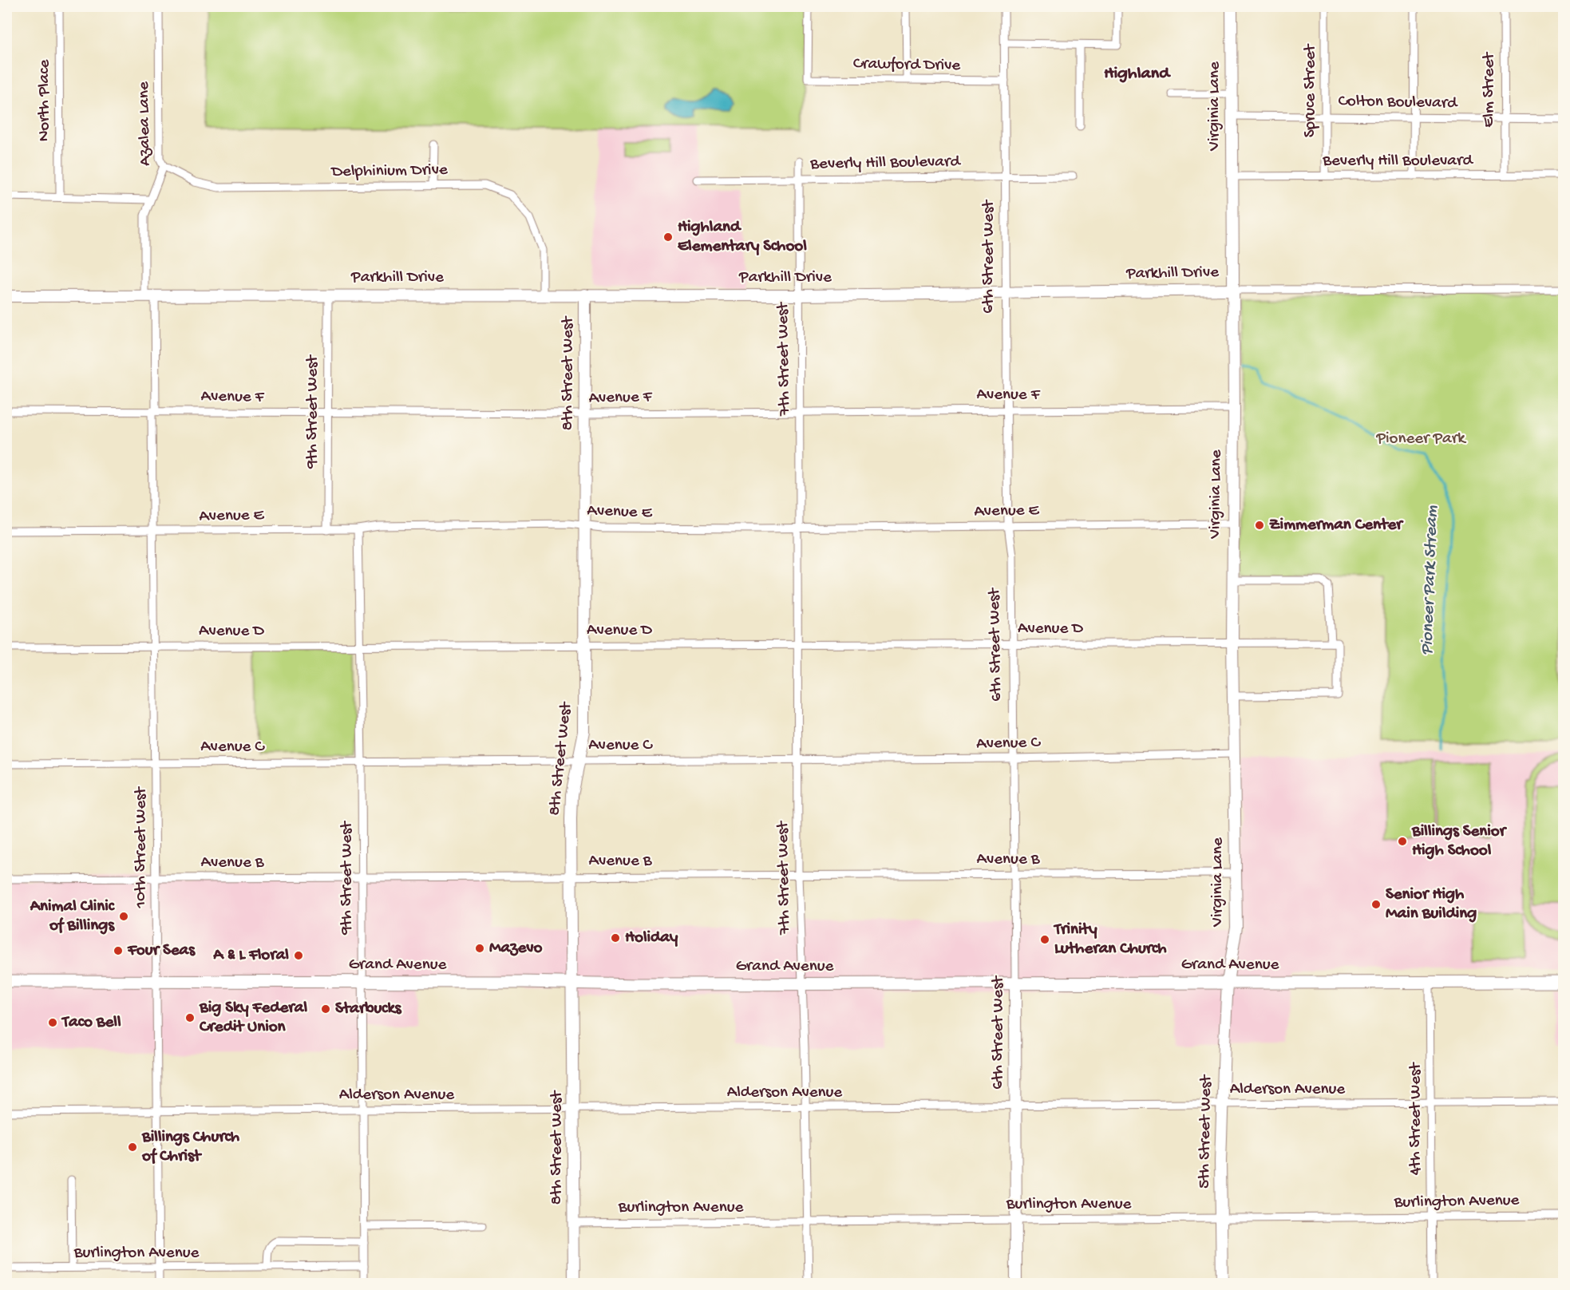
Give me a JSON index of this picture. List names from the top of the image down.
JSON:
{
  "streets": {
    "main road": ["Grand Avenue"],
    "street": [
      "Crawford Drive",
      "Elm Street",
      "Spruce Street",
      "North Place",
      "Colton Boulevard",
      "Virginia Lane",
      "Azalea Lane",
      "Beverly Hill Boulevard",
      "Delphinium Drive",
      "6th Street West",
      "Parkhill Drive",
      "7th Street West",
      "8th Street West",
      "Avenue F",
      "9th Street West",
      "Avenue E",
      "Avenue D",
      "Avenue C",
      "10th Street West",
      "Avenue B",
      "Alderson Avenue",
      "4th Street West",
      "5th Street West",
      "Burlington Avenue"
    ]
  },
  "crossings": [
    ["Crawford Drive", "6th Street West"],
    ["Elm Street", "Colton Boulevard"],
    ["Elm Street", "Beverly Hill Boulevard"],
    ["Spruce Street", "Colton Boulevard"],
    ["Spruce Street", "Beverly Hill Boulevard"],
    ["Colton Boulevard", "Virginia Lane"],
    ["Virginia Lane", "Beverly Hill Boulevard"],
    ["Virginia Lane", "Parkhill Drive"],
    ["Virginia Lane", "Avenue F"],
    ["Virginia Lane", "Avenue E"],
    ["Virginia Lane", "Avenue D"],
    ["Virginia Lane", "Avenue C"],
    ["Virginia Lane", "Avenue B"],
    ["Virginia Lane", "Grand Avenue"],
    ["Virginia Lane", "5th Street West"],
    ["Azalea Lane", "Delphinium Drive"],
    ["Azalea Lane", "Parkhill Drive"],
    ["Azalea Lane", "10th Street West"],
    ["Beverly Hill Boulevard", "6th Street West"],
    ["Beverly Hill Boulevard", "7th Street West"],
    ["Delphinium Drive", "Parkhill Drive"],
    ["6th Street West", "Parkhill Drive"],
    ["6th Street West", "Avenue F"],
    ["6th Street West", "Avenue E"],
    ["6th Street West", "Avenue D"],
    ["6th Street West", "Avenue C"],
    ["6th Street West", "Avenue B"],
    ["6th Street West", "Grand Avenue"],
    ["6th Street West", "Alderson Avenue"],
    ["6th Street West", "Burlington Avenue"],
    ["Parkhill Drive", "7th Street West"],
    ["Parkhill Drive", "8th Street West"],
    ["Parkhill Drive", "9th Street West"],
    ["Parkhill Drive", "10th Street West"],
    ["7th Street West", "Avenue F"],
    ["7th Street West", "Avenue E"],
    ["7th Street West", "Avenue D"],
    ["7th Street West", "Avenue C"],
    ["7th Street West", "Avenue B"],
    ["7th Street West", "Grand Avenue"],
    ["7th Street West", "Alderson Avenue"],
    ["7th Street West", "Burlington Avenue"],
    ["8th Street West", "Avenue F"],
    ["8th Street West", "Avenue E"],
    ["8th Street West", "Avenue D"],
    ["8th Street West", "Avenue C"],
    ["8th Street West", "Avenue B"],
    ["8th Street West", "Grand Avenue"],
    ["8th Street West", "Alderson Avenue"],
    ["8th Street West", "Burlington Avenue"],
    ["Avenue F", "9th Street West"],
    ["Avenue F", "10th Street West"],
    ["9th Street West", "Avenue E"],
    ["9th Street West", "Avenue D"],
    ["9th Street West", "Avenue C"],
    ["9th Street West", "Avenue B"],
    ["9th Street West", "Grand Avenue"],
    ["9th Street West", "Alderson Avenue"],
    ["9th Street West", "Burlington Avenue"],
    ["Avenue E", "10th Street West"],
    ["Avenue D", "10th Street West"],
    ["Avenue C", "10th Street West"],
    ["10th Street West", "Avenue B"],
    ["10th Street West", "Grand Avenue"],
    ["10th Street West", "Alderson Avenue"],
    ["10th Street West", "Burlington Avenue"],
    ["Grand Avenue", "4th Street West"],
    ["Grand Avenue", "5th Street West"],
    ["Alderson Avenue", "4th Street West"],
    ["Alderson Avenue", "5th Street West"],
    ["4th Street West", "Burlington Avenue"],
    ["5th Street West", "Burlington Avenue"]
  ],
  "districts": ["Highland"],
  "water": ["Pioneer Park Stream"],
  "parks": ["Pioneer Park"],
  "places": [
    "Highland Elementary School",
    "Zimmerman Center",
    "Billings Senior High School",
    "Senior High Main Building",
    "Animal Clinic of Billings",
    "Holiday",
    "Trinity Lutheran Church",
    "Mazevo",
    "Four Seas",
    "A & L Floral",
    "Starbucks",
    "Big Sky Federal Credit Union",
    "Taco Bell",
    "Billings Church of Christ"
  ]
}
